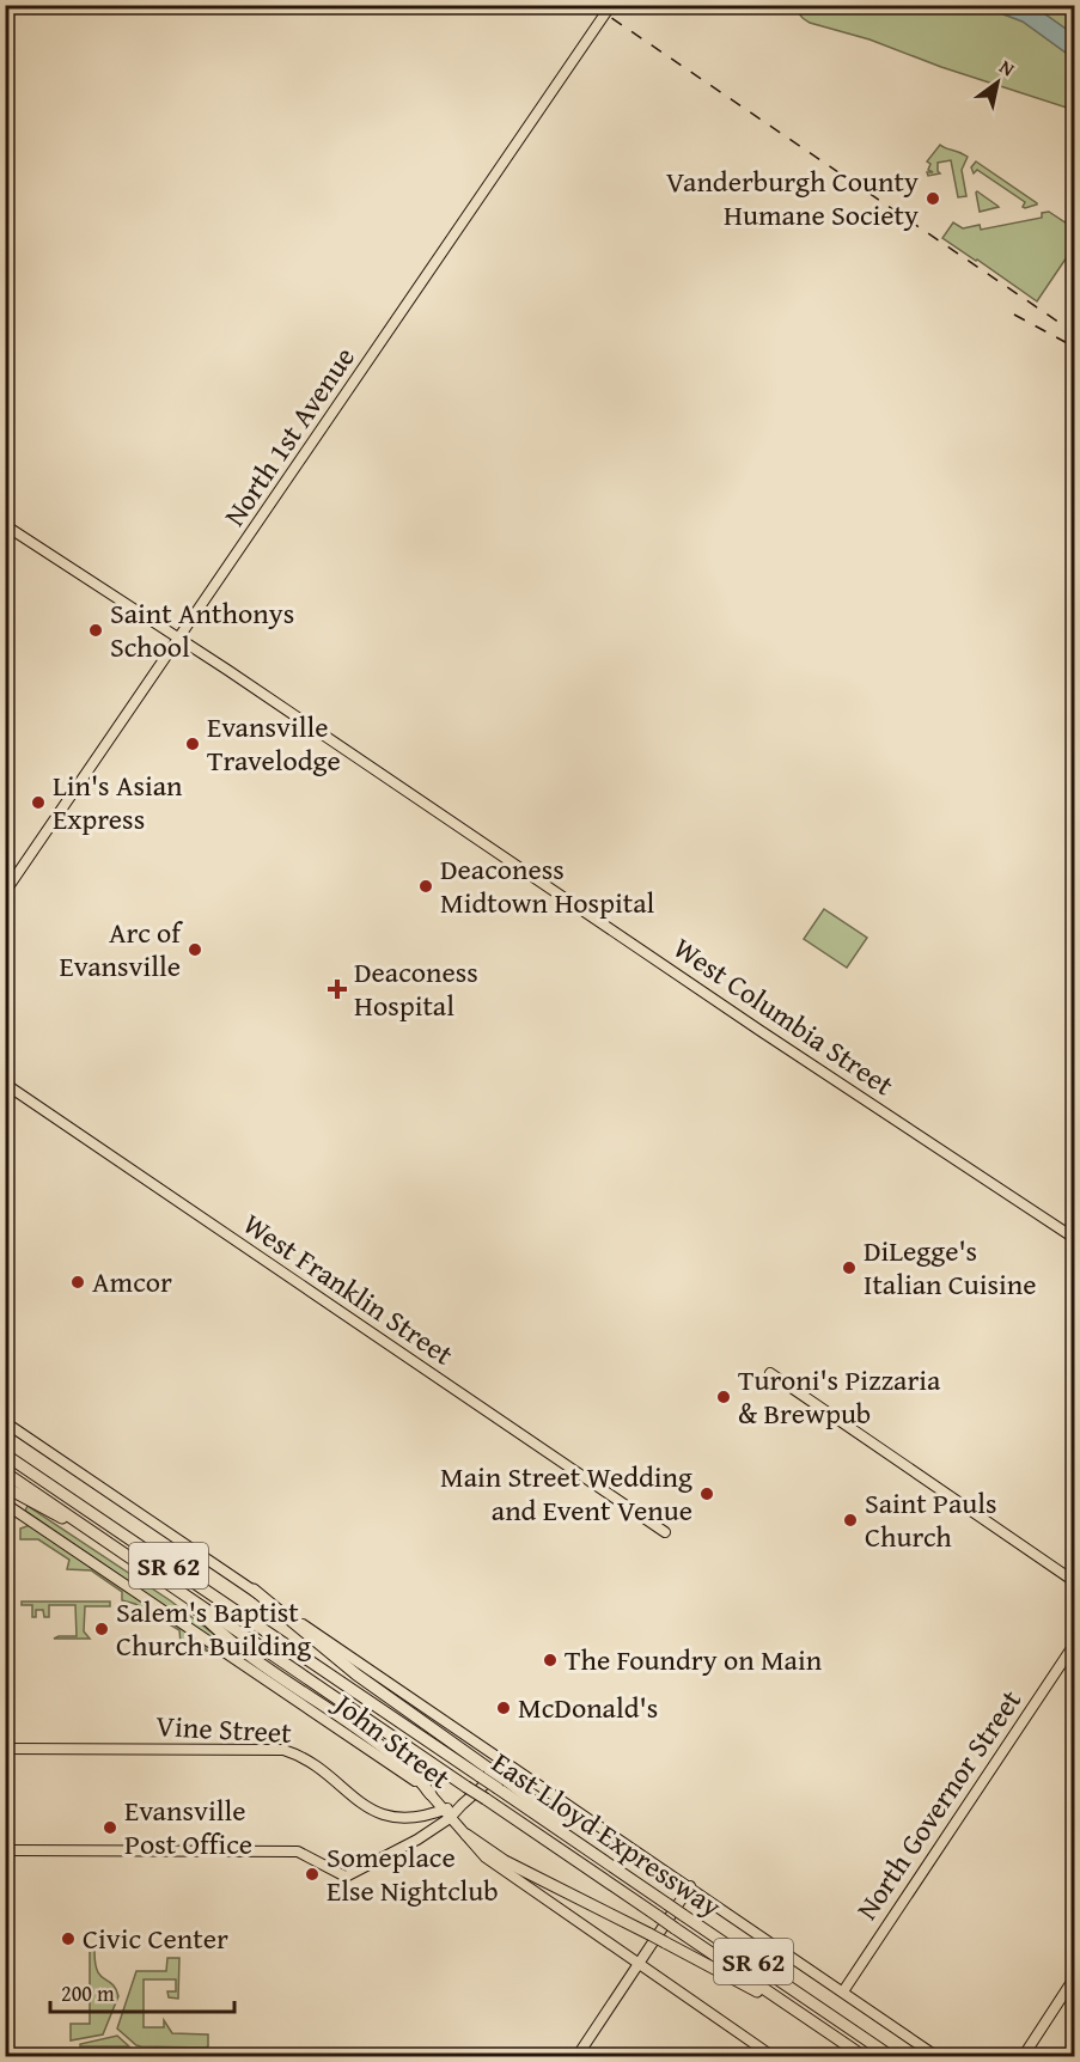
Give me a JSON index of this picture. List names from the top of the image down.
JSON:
{
  "streets": {
    "highway": ["SR 62", "East Lloyd Expressway"],
    "main road": [
      "North 1st Avenue",
      "West Columbia Street",
      "West Franklin Street",
      "Vine Street",
      "John Street",
      "North Governor Street"
    ]
  },
  "crossings": [
    ["North 1st Avenue", "West Columbia Street"],
    ["SR 62", "East Lloyd Expressway"],
    ["Vine Street", "John Street"]
  ],
  "places": {
    "other": [
      "Vanderburgh County Humane Society",
      "Saint Anthonys School",
      "Evansville Travelodge",
      "Lin's Asian Express",
      "Deaconess Midtown Hospital",
      "Arc of Evansville",
      "DiLegge's Italian Cuisine",
      "Amcor",
      "Turoni's Pizzaria & Brewpub",
      "Main Street Wedding and Event Venue",
      "Saint Pauls Church",
      "Salem's Baptist Church Building",
      "The Foundry on Main",
      "McDonald's",
      "Evansville Post Office",
      "Someplace Else Nightclub",
      "Civic Center"
    ],
    "health": ["Deaconess Hospital"]
  },
  "scale_bar": "200 m",
  "north": "top right"
}
